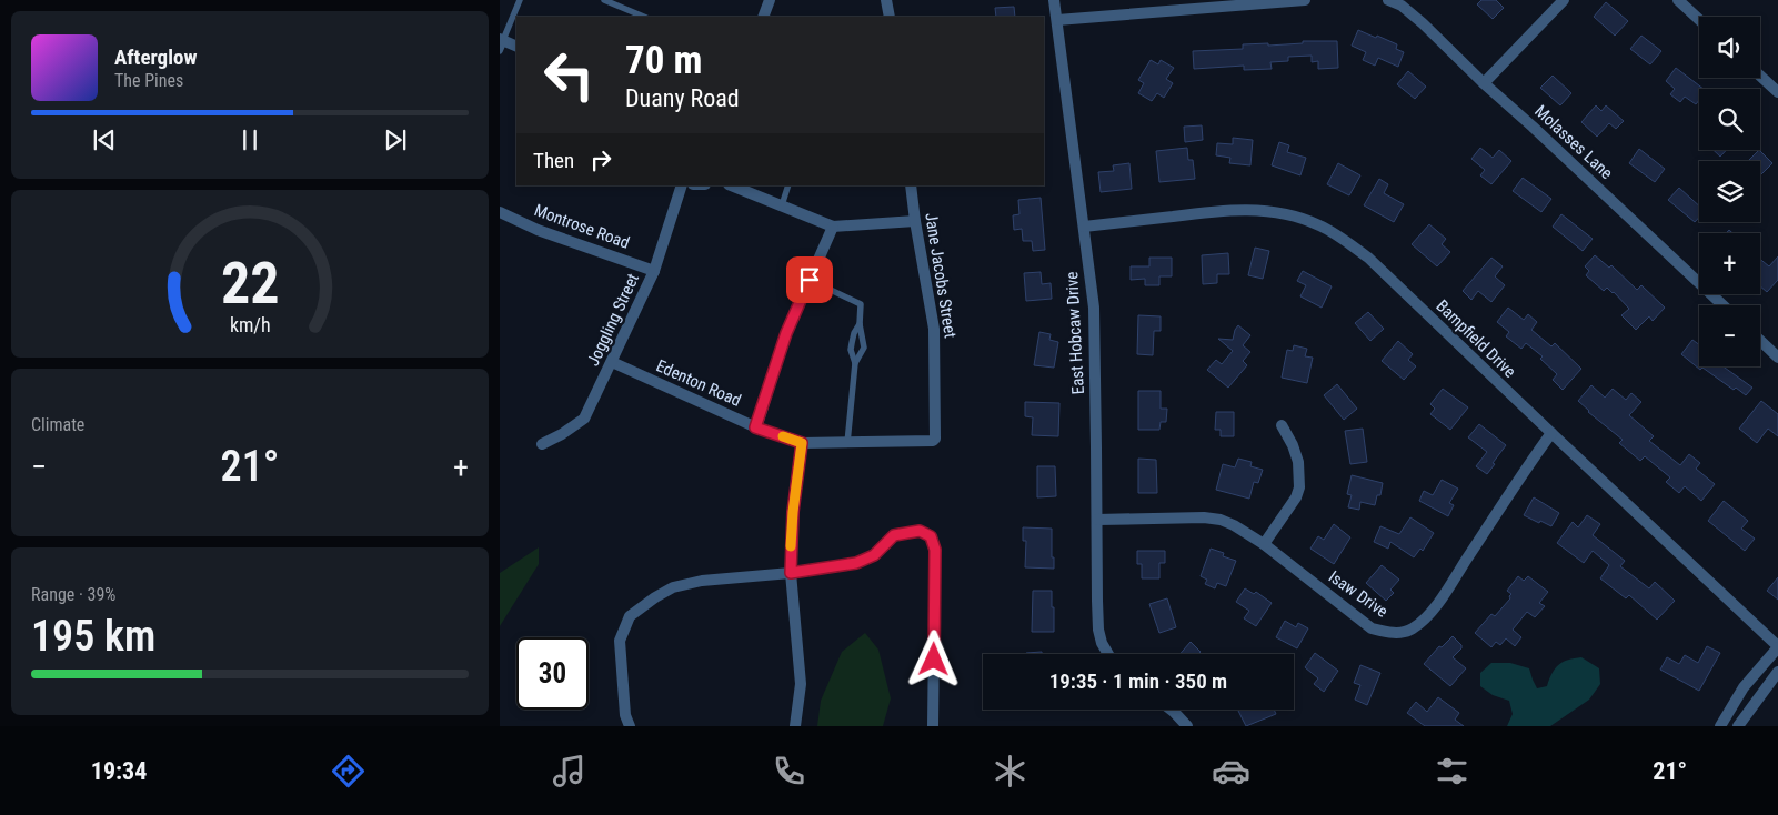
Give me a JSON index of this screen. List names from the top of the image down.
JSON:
{
  "streets": {
    "street": [
      "Molasses Lane",
      "Montrose Road",
      "Jane Jacobs Street",
      "Joggling Street",
      "East Hobcaw Drive",
      "Bampfield Drive",
      "Edenton Road",
      "Isaw Drive"
    ]
  },
  "crossings": [
    ["Montrose Road", "Joggling Street"],
    ["Jane Jacobs Street", "Edenton Road"],
    ["Joggling Street", "Edenton Road"],
    ["East Hobcaw Drive", "Bampfield Drive"],
    ["East Hobcaw Drive", "Isaw Drive"],
    ["Bampfield Drive", "Isaw Drive"]
  ],
  "page": {
    "map_buttons": ["+", "−"],
    "turn": ["70 m", "Duany Road"],
    "song": ["Afterglow", "The Pines"],
    "then": "Then",
    "tile": [
      "Climate",
      ["Range · 39%", "195 km"]
    ],
    "heat": ["−", "21°", "+"],
    "limit": "30",
    "trip": "19:35 · 1 min · 350 m",
    "tabs": ["19:34", "21°"],
    "gauge": ["22", "km/h"]
  }
}
